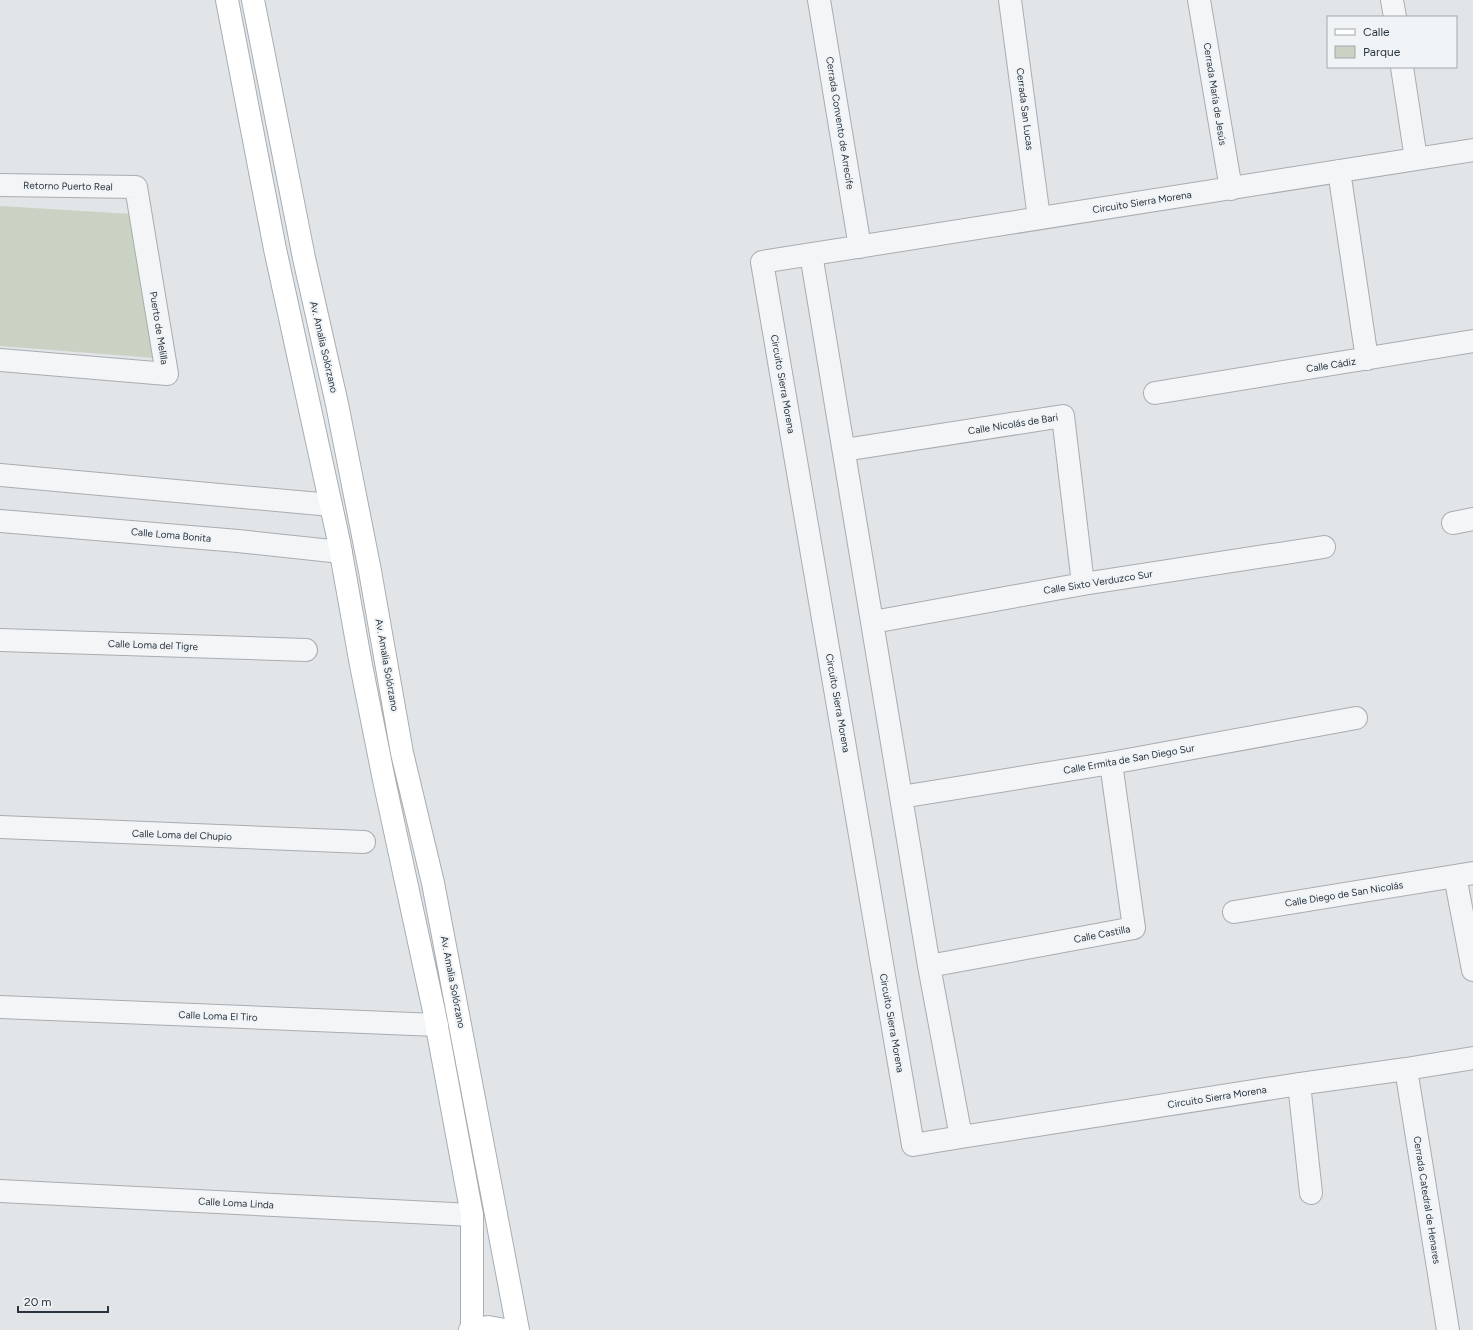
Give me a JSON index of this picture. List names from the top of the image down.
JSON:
{
  "streets": {
    "main road": ["Av. Amalia Solórzano"],
    "street": [
      "Cerrada María de Jesús",
      "Cerrada San Lucas",
      "Cerrada Convento de Arrecife",
      "Retorno Puerto Real",
      "Circuito Sierra Morena",
      "Puerto de Melilla",
      "Calle Cádiz",
      "Calle Nicolás de Bari",
      "Calle Loma Bonita",
      "Calle Sixto Verduzco Sur",
      "Calle Loma del Tigre",
      "Calle Ermita de San Diego Sur",
      "Calle Loma del Chupio",
      "Calle Diego de San Nicolás",
      "Calle Castilla",
      "Calle Loma El Tiro",
      "Cerrada Catedral de Henares",
      "Calle Loma Linda"
    ]
  },
  "crossings": [
    ["Cerrada María de Jesús", "Circuito Sierra Morena"],
    ["Cerrada San Lucas", "Circuito Sierra Morena"],
    ["Cerrada Convento de Arrecife", "Circuito Sierra Morena"],
    ["Retorno Puerto Real", "Puerto de Melilla"],
    ["Circuito Sierra Morena", "Calle Cádiz"],
    ["Circuito Sierra Morena", "Cerrada Catedral de Henares"],
    ["Calle Nicolás de Bari", "Calle Sixto Verduzco Sur"],
    ["Calle Ermita de San Diego Sur", "Calle Castilla"]
  ],
  "legend": ["Calle", "Parque"],
  "scale_bar": "20 m"
}
